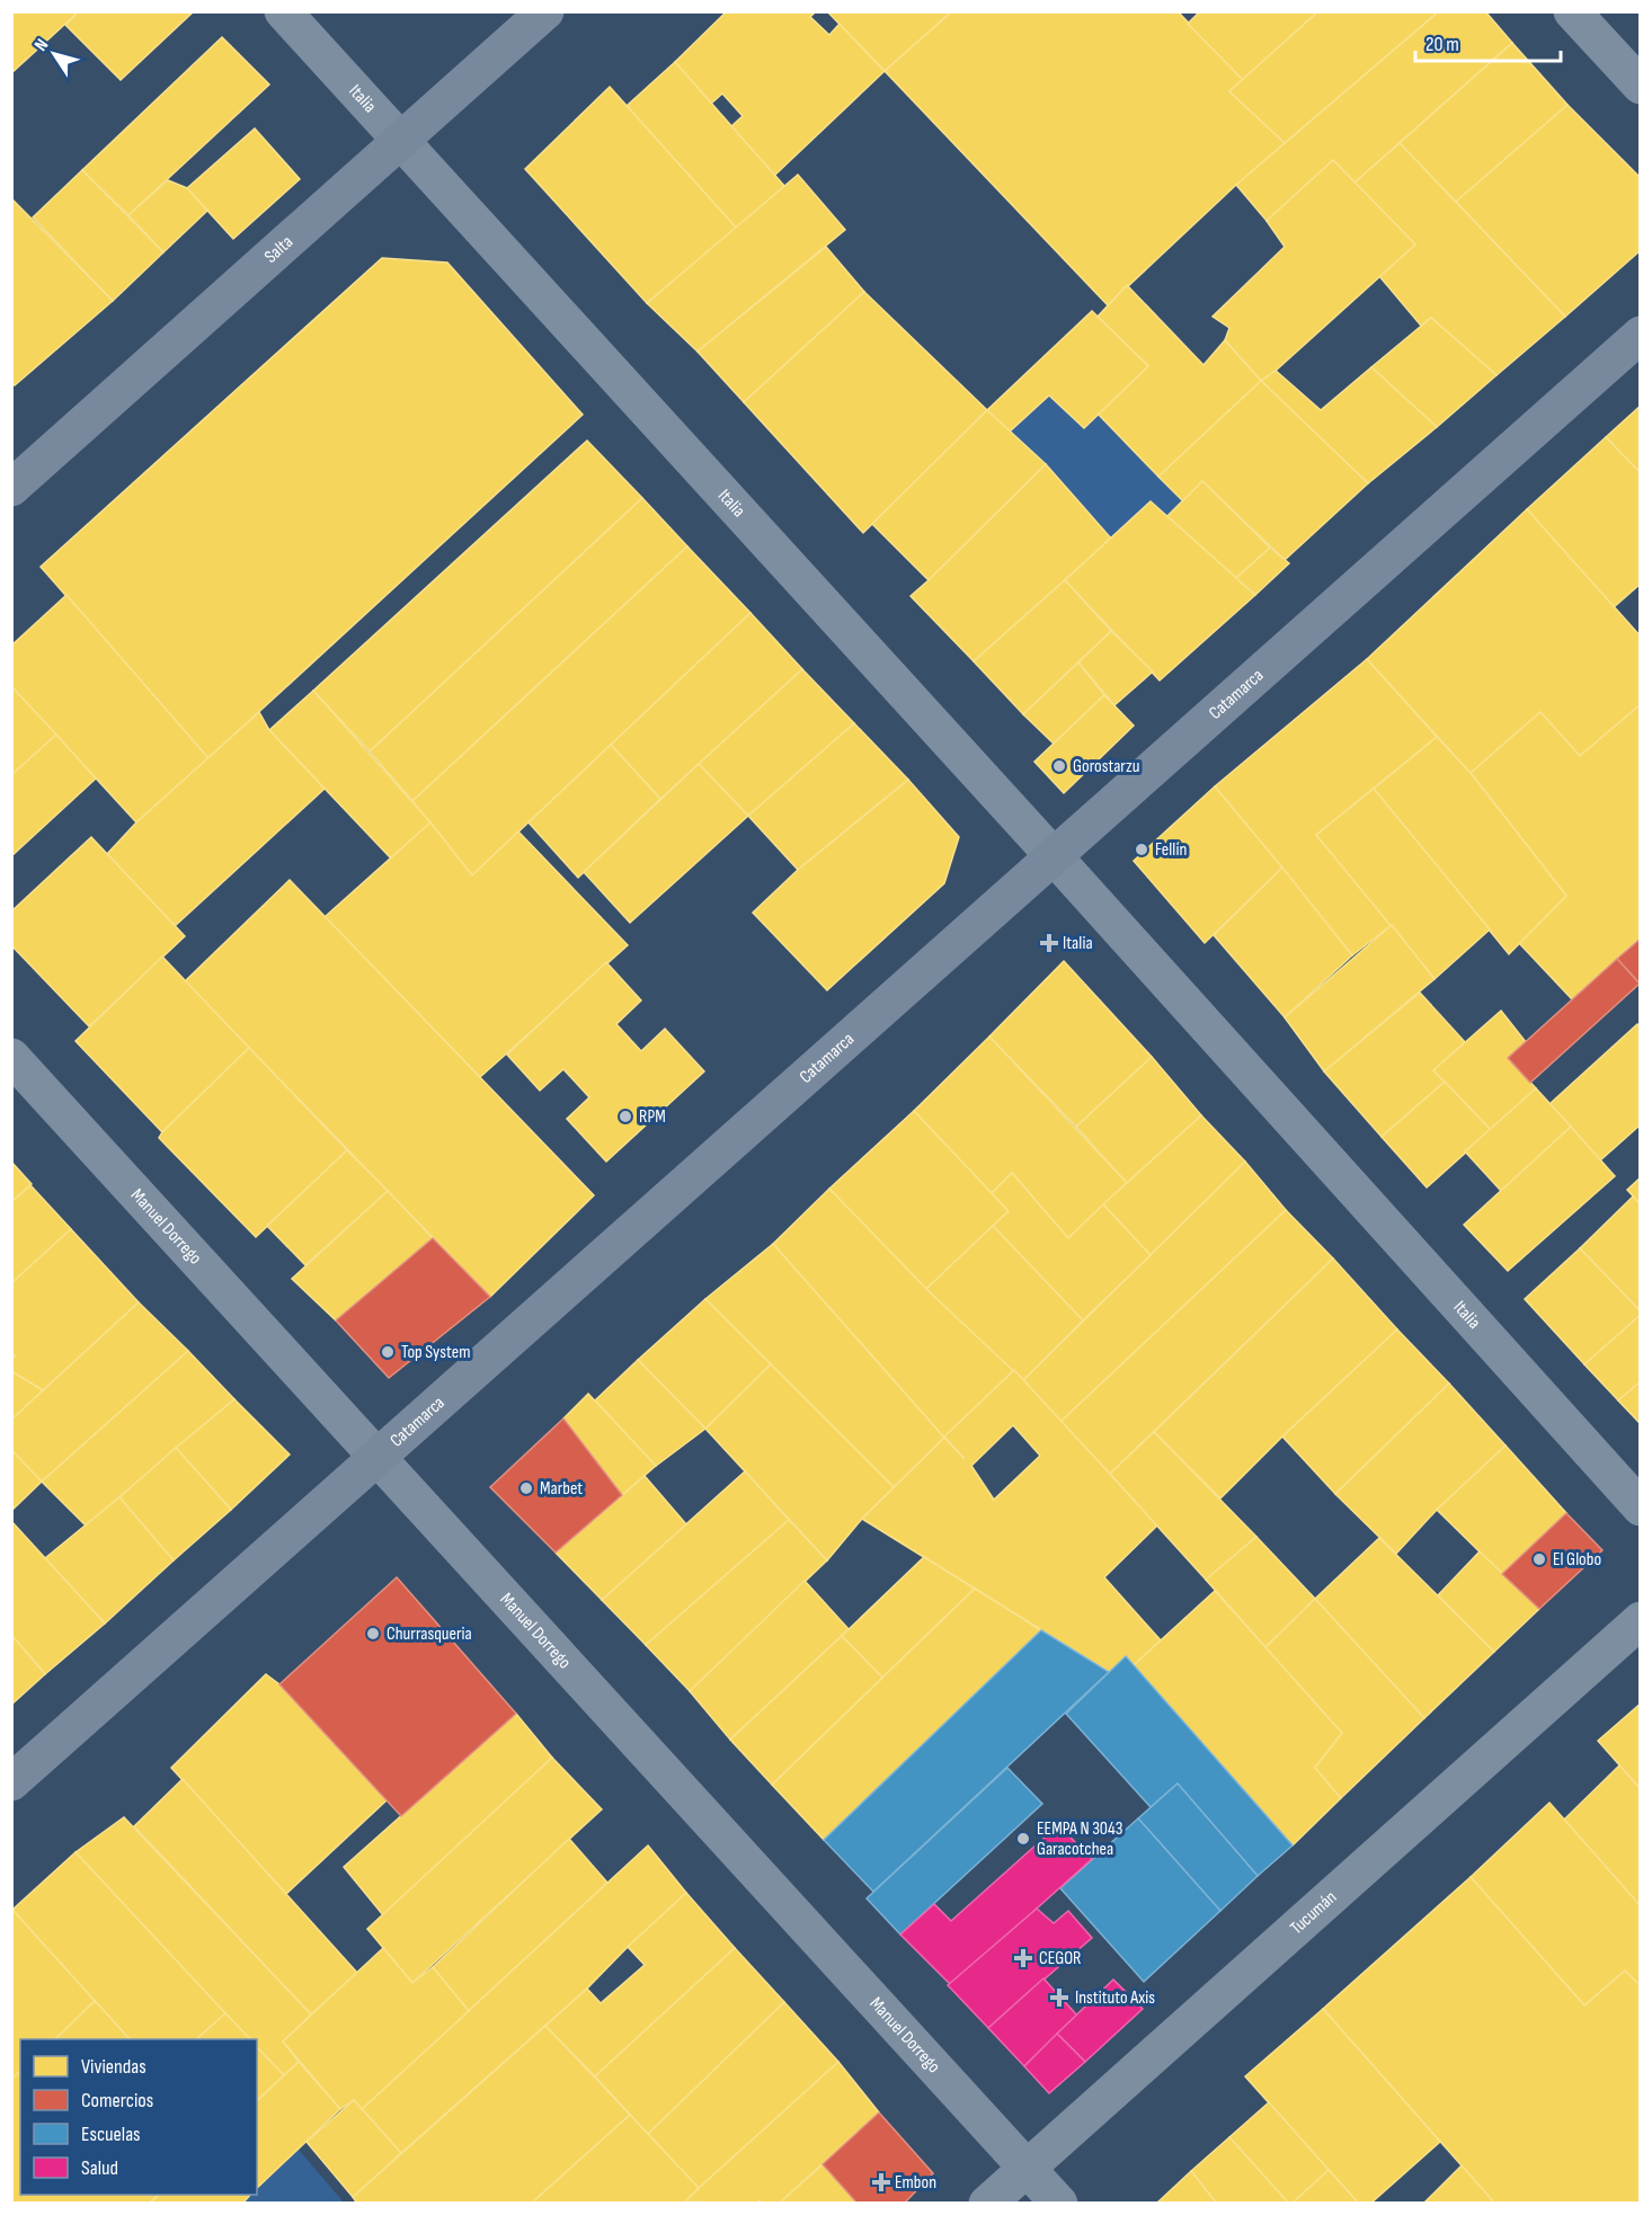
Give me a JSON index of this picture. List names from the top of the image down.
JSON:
{
  "streets": {
    "main road": ["Salta", "Catamarca"],
    "street": ["Italia", "Manuel Dorrego", "Tucumán"]
  },
  "crossings": [
    ["Italia", "Salta"],
    ["Italia", "Catamarca"],
    ["Catamarca", "Manuel Dorrego"],
    ["Manuel Dorrego", "Tucumán"]
  ],
  "places": {
    "other": [
      "Gorostarzu",
      "Fellin",
      "RPM",
      "Top System",
      "Marbet",
      "El Globo",
      "Churrasqueria",
      "EEMPA N 3043 Garacotchea"
    ],
    "health": [
      "Italia",
      "CEGOR",
      "Instituto Axis",
      "Embon"
    ]
  },
  "legend": [
    "Viviendas",
    "Comercios",
    "Escuelas",
    "Salud"
  ],
  "scale_bar": "20 m",
  "north": "top left"
}
